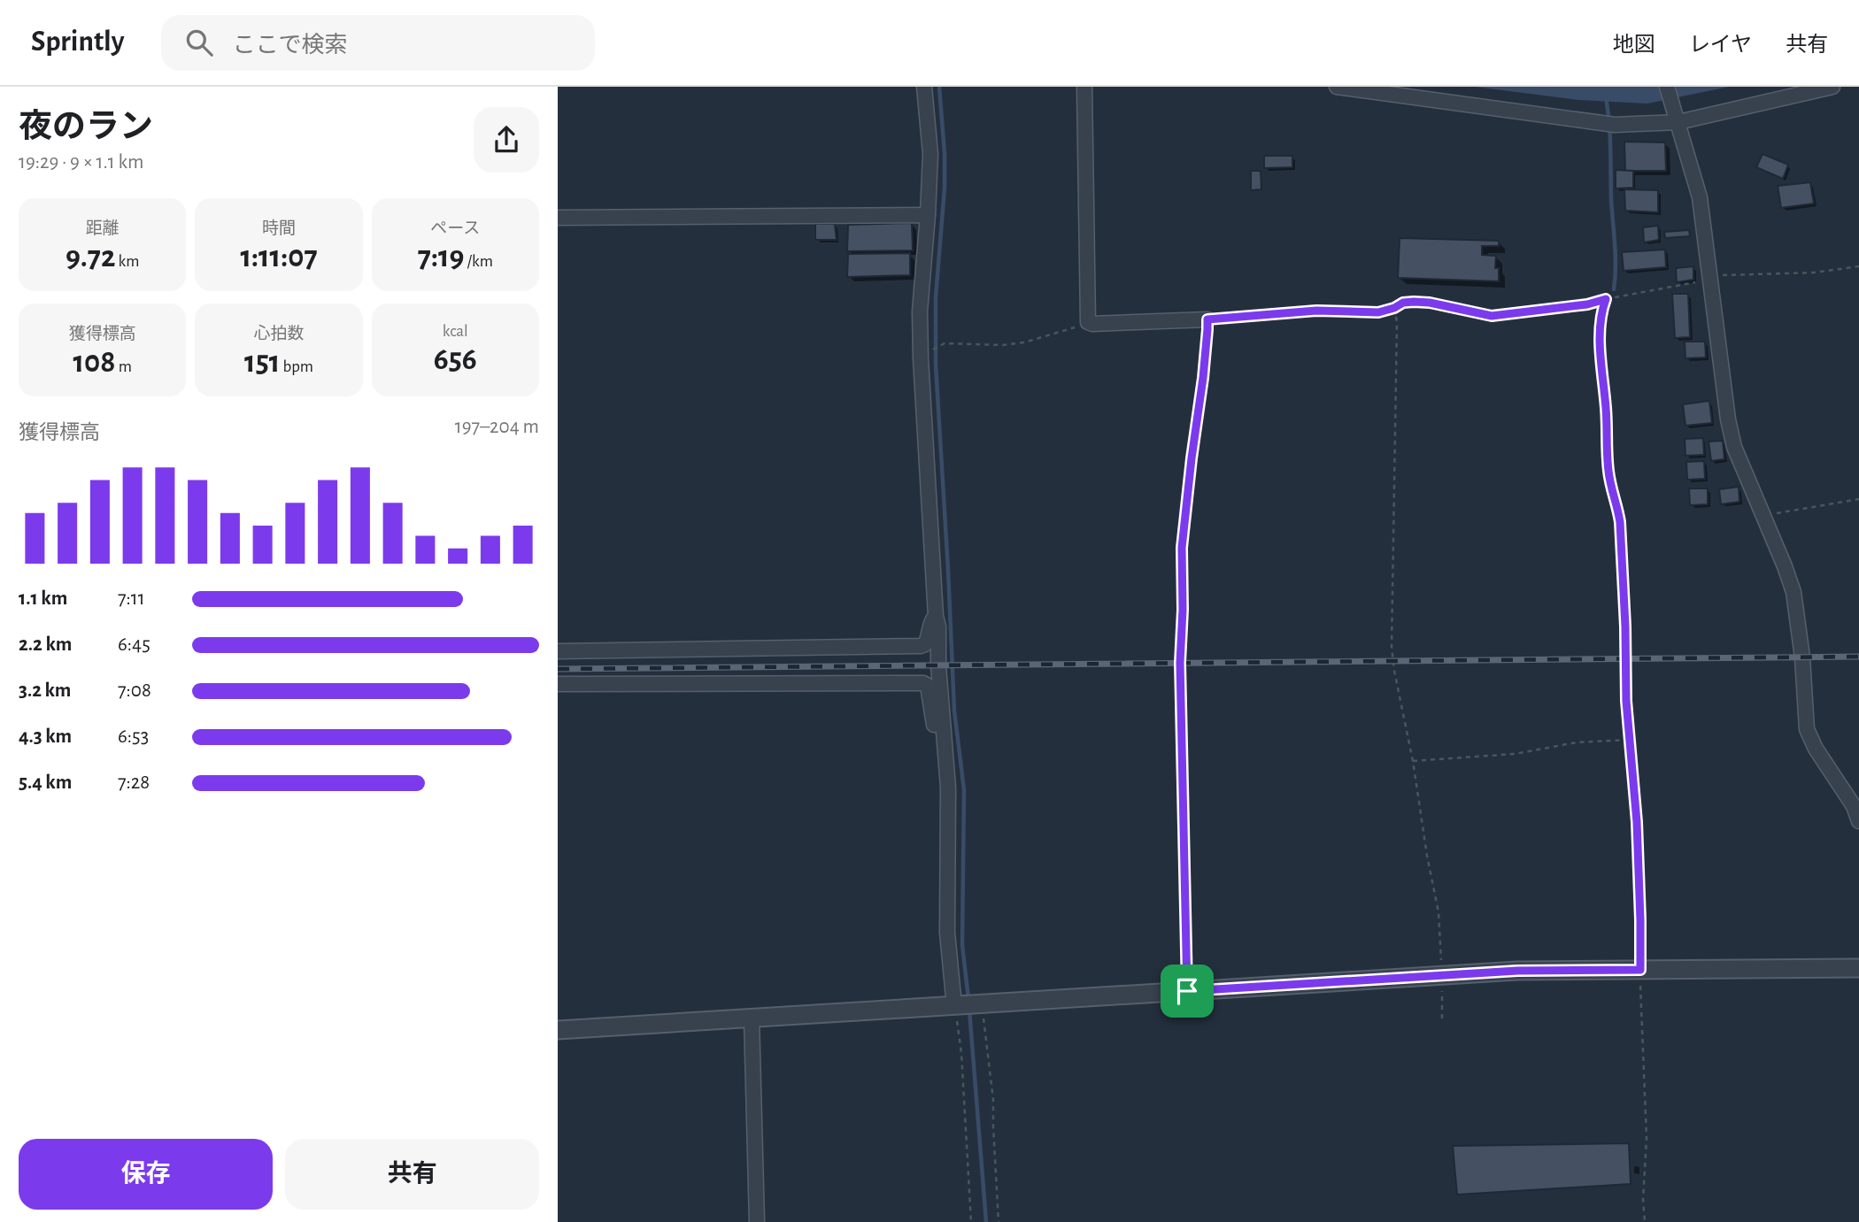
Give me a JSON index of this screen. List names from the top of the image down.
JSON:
{
  "page": {
    "header": "Sprintly",
    "search": "ここで検索",
    "nav": ["地図", "レイヤ", "共有"],
    "heading": ["夜のラン", "19:29 · 9 × 1.1 km"],
    "stats": [
      ["距離", "9.72 km"],
      ["時間", "1:11:07"],
      ["ペース", "7:19 /km"],
      ["獲得標高", "108 m"],
      ["心拍数", "151 bpm"],
      ["kcal", "656"]
    ],
    "chart": ["獲得標高", "197–204 m"],
    "list": [
      {
        "name": "1.1 km",
        "note": "7:11"
      },
      {
        "name": "2.2 km",
        "note": "6:45"
      },
      {
        "name": "3.2 km",
        "note": "7:08"
      },
      {
        "name": "4.3 km",
        "note": "6:53"
      },
      {
        "name": "5.4 km",
        "note": "7:28"
      }
    ],
    "buttons": ["保存", "共有"]
  }
}
